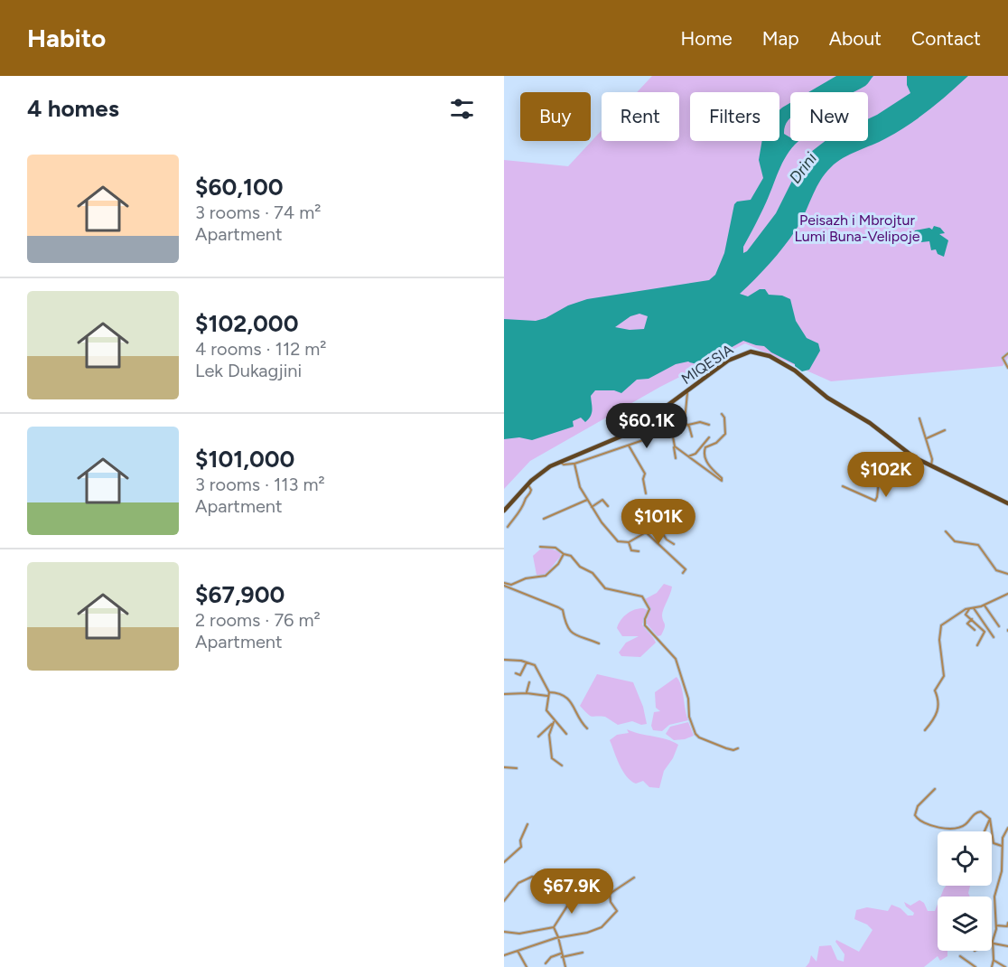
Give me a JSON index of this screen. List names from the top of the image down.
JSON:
{
  "streets": {
    "main road": ["MIQESIA"]
  },
  "water": ["Drini"],
  "parks": ["Peisazh i Mbrojtur Lumi Buna-Velipoje"],
  "page": {
    "header": "Habito",
    "nav": [
      "Home",
      "Map",
      "About",
      "Contact"
    ],
    "heading": "4 homes",
    "chip": [
      "Buy",
      "Rent",
      "Filters",
      "New"
    ],
    "list": [
      {
        "name": "$60,100",
        "note": "3 rooms · 74 m² · Apartment"
      },
      {
        "name": "$102,000",
        "note": "4 rooms · 112 m² · Lek Dukagjini"
      },
      {
        "name": "$101,000",
        "note": "3 rooms · 113 m² · Apartment"
      },
      {
        "name": "$67,900",
        "note": "2 rooms · 76 m² · Apartment"
      }
    ],
    "price": [
      "$60.1K",
      "$102K",
      "$101K",
      "$67.9K"
    ]
  }
}
